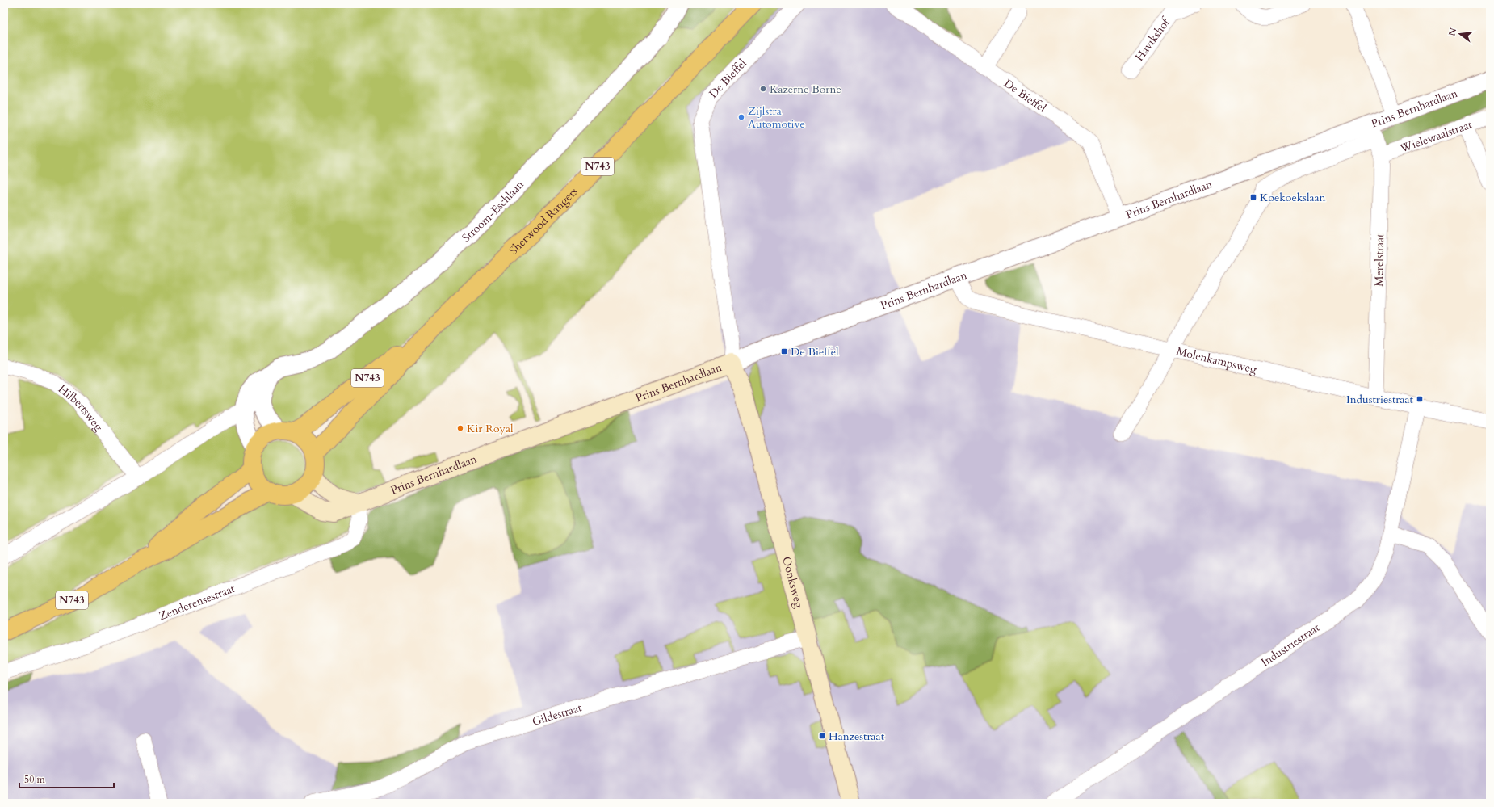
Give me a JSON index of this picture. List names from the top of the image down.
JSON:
{
  "streets": {
    "main road": [
      "Prins Bernhardlaan",
      "N743",
      "Sherwood Rangers",
      "Oonksweg"
    ],
    "street": [
      "Havikshof",
      "De Bieffel",
      "Wielewaalstraat",
      "Stroom-Eschlaan",
      "Merelstraat",
      "Molenkampsweg",
      "Hilbertsweg",
      "Zenderensestraat",
      "Industriestraat",
      "Gildestraat"
    ]
  },
  "crossings": [
    ["De Bieffel", "Prins Bernhardlaan"],
    ["De Bieffel", "Oonksweg"],
    ["Prins Bernhardlaan", "N743"],
    ["Prins Bernhardlaan", "Stroom-Eschlaan"],
    ["Prins Bernhardlaan", "Sherwood Rangers"],
    ["Prins Bernhardlaan", "Merelstraat"],
    ["Prins Bernhardlaan", "Molenkampsweg"],
    ["Prins Bernhardlaan", "Oonksweg"],
    ["Prins Bernhardlaan", "Zenderensestraat"],
    ["Wielewaalstraat", "Merelstraat"],
    ["N743", "Stroom-Eschlaan"],
    ["N743", "Sherwood Rangers"],
    ["Stroom-Eschlaan", "Sherwood Rangers"],
    ["Merelstraat", "Molenkampsweg"],
    ["Molenkampsweg", "Industriestraat"],
    ["Oonksweg", "Gildestraat"]
  ],
  "places": {
    "other": ["Kazerne Borne", "Zijlstra Automotive", "Kir Royal"],
    "transit": [
      "Koekoekslaan",
      "De Bieffel",
      "Industriestraat",
      "Hanzestraat"
    ]
  },
  "scale_bar": "50 m",
  "north": "left"
}
